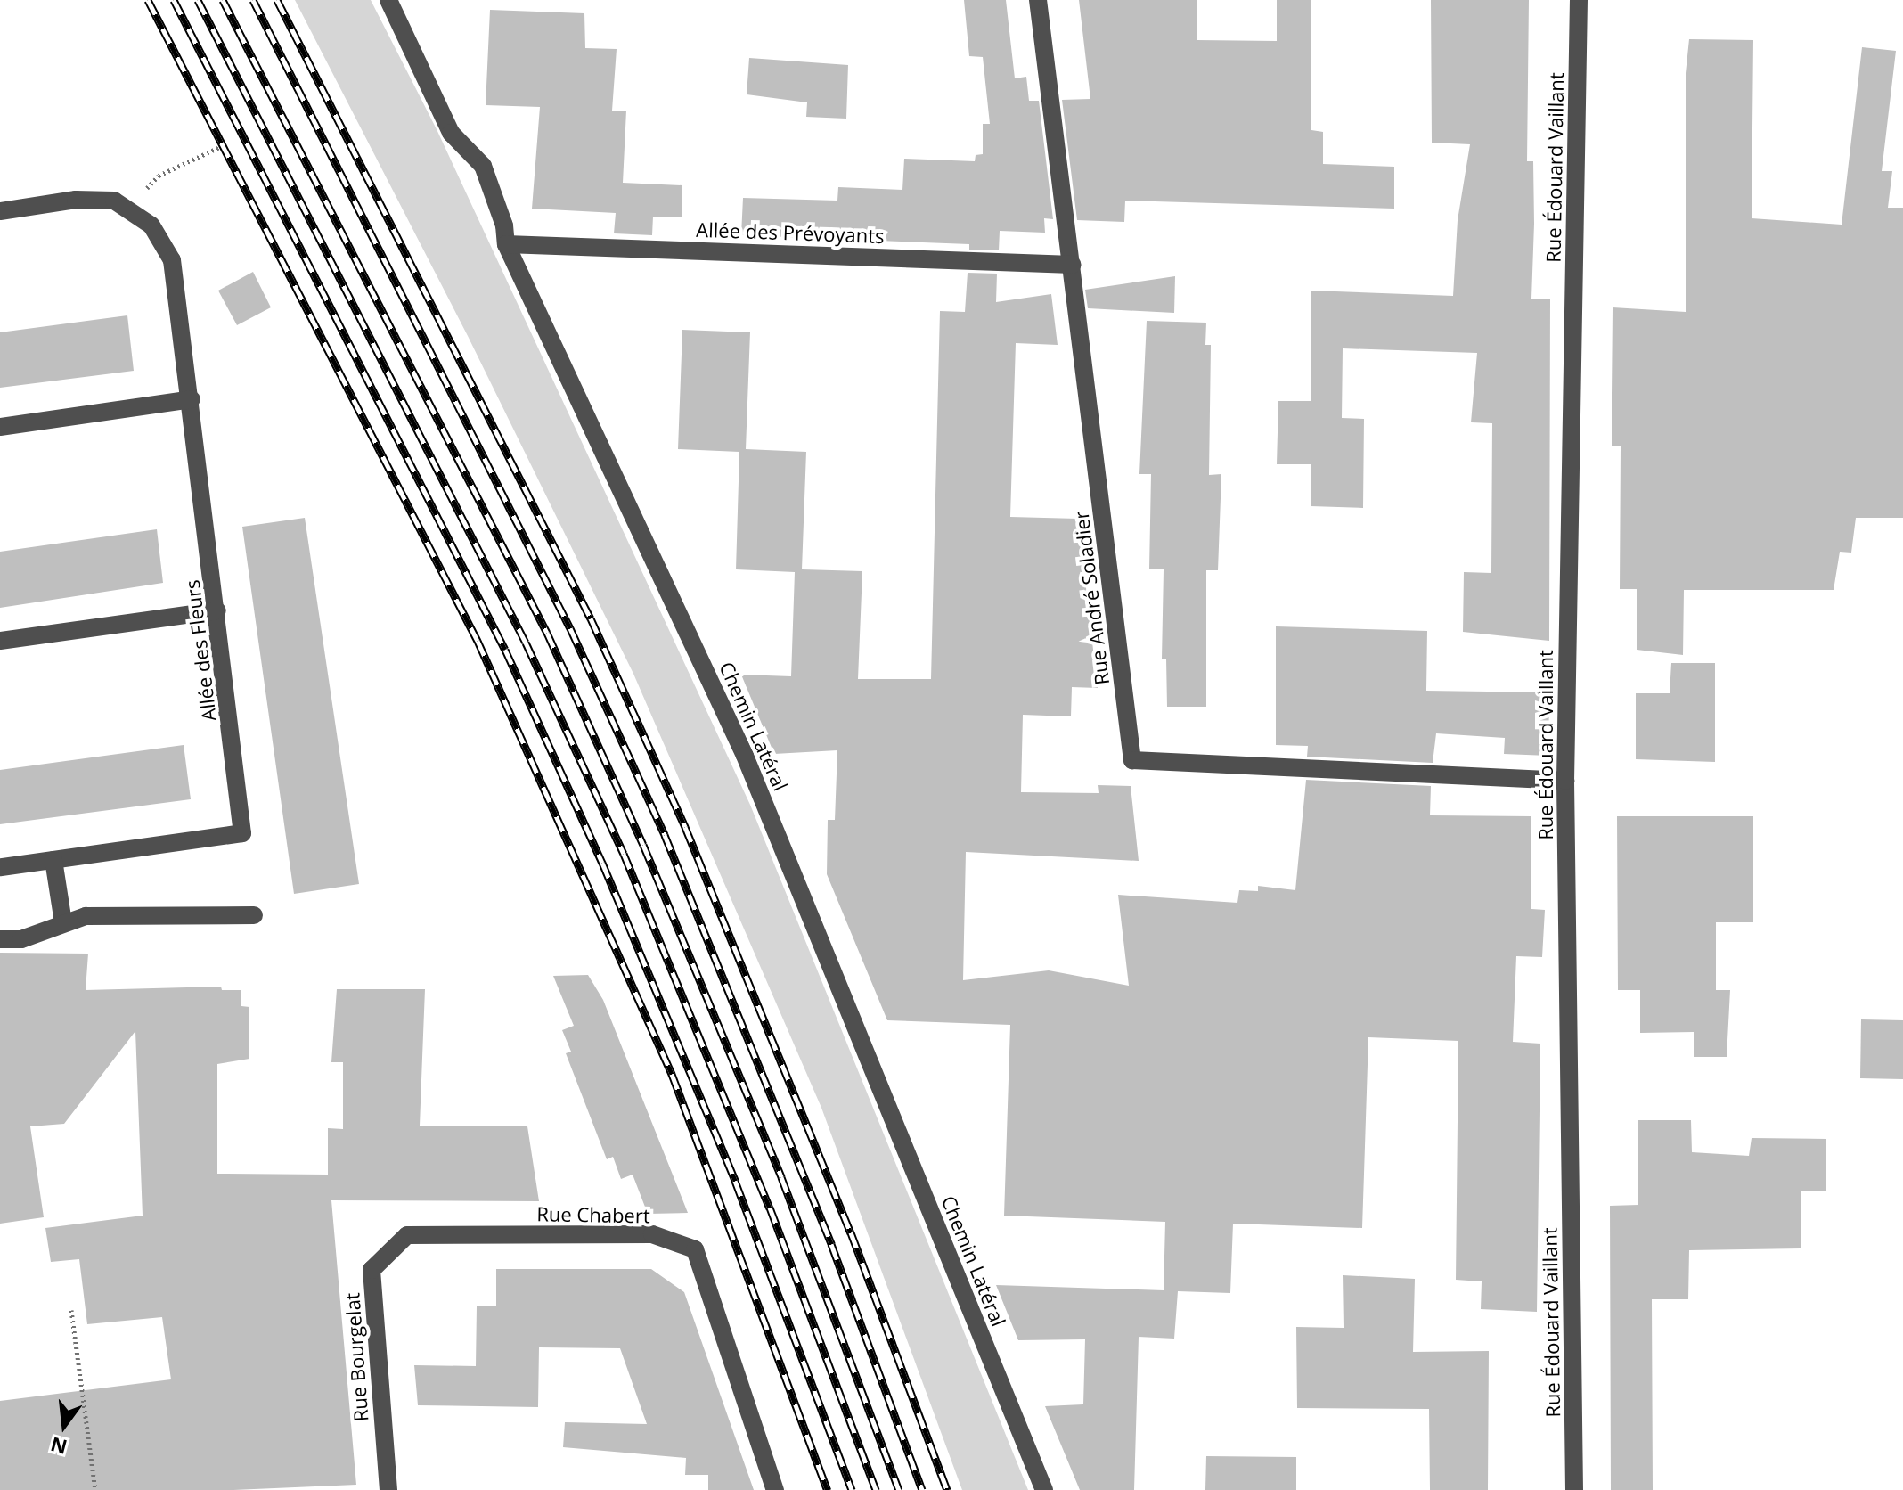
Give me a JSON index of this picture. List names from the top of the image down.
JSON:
{
  "streets": {
    "street": [
      "Rue Édouard Vaillant",
      "Allée des Prévoyants",
      "Rue André Soladier",
      "Allée des Fleurs",
      "Chemin Latéral",
      "Rue Chabert",
      "Rue Bourgelat"
    ]
  },
  "crossings": [
    ["Rue Édouard Vaillant", "Rue André Soladier"],
    ["Allée des Prévoyants", "Rue André Soladier"],
    ["Allée des Prévoyants", "Chemin Latéral"],
    ["Rue Chabert", "Rue Bourgelat"]
  ],
  "north": "bottom"
}
